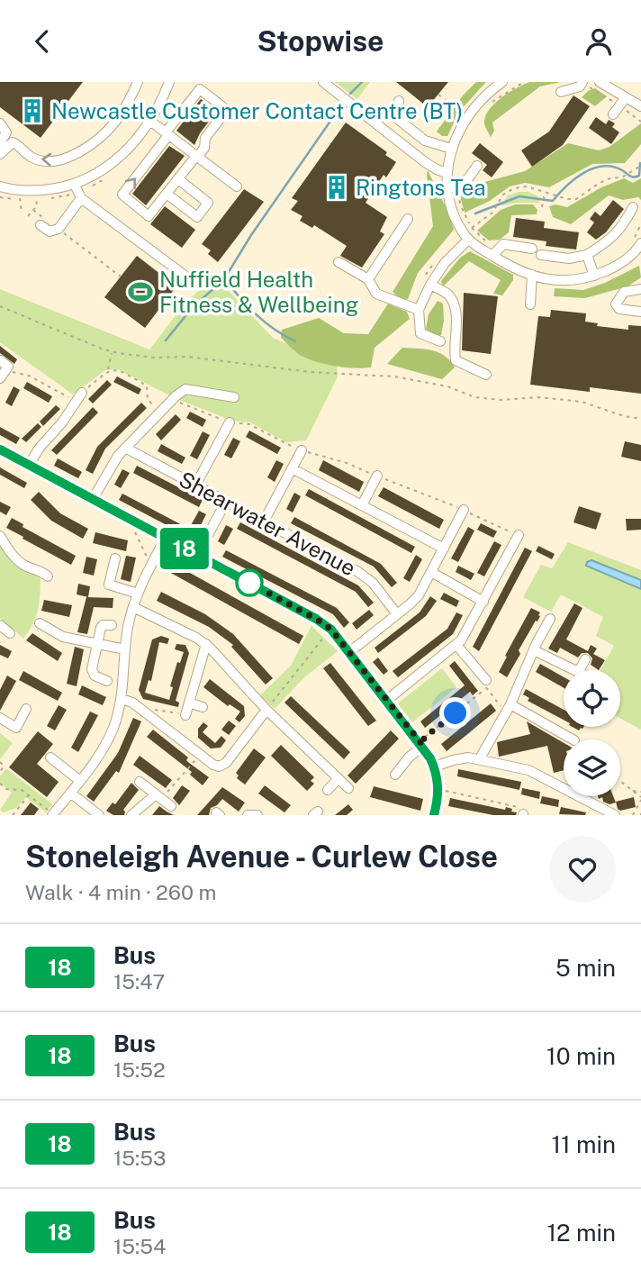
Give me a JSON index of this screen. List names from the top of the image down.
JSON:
{
  "streets": {
    "street": ["Shearwater Avenue"]
  },
  "places": {
    "building": ["Newcastle Customer Contact Centre (BT)", "Ringtons Tea"],
    "sports": ["Nuffield Health Fitness & Wellbeing"]
  },
  "lines": ["bus line 18"],
  "page": {
    "header": "Stopwise",
    "on_map": "18",
    "heading": ["Stoneleigh Avenue - Curlew Close", "Walk · 4 min · 260 m"],
    "list": [
      {
        "mark": "18",
        "name": "Bus",
        "note": "15:47",
        "value": "5 min"
      },
      {
        "mark": "18",
        "name": "Bus",
        "note": "15:52",
        "value": "10 min"
      },
      {
        "mark": "18",
        "name": "Bus",
        "note": "15:53",
        "value": "11 min"
      },
      {
        "mark": "18",
        "name": "Bus",
        "note": "15:54",
        "value": "12 min"
      }
    ]
  }
}
